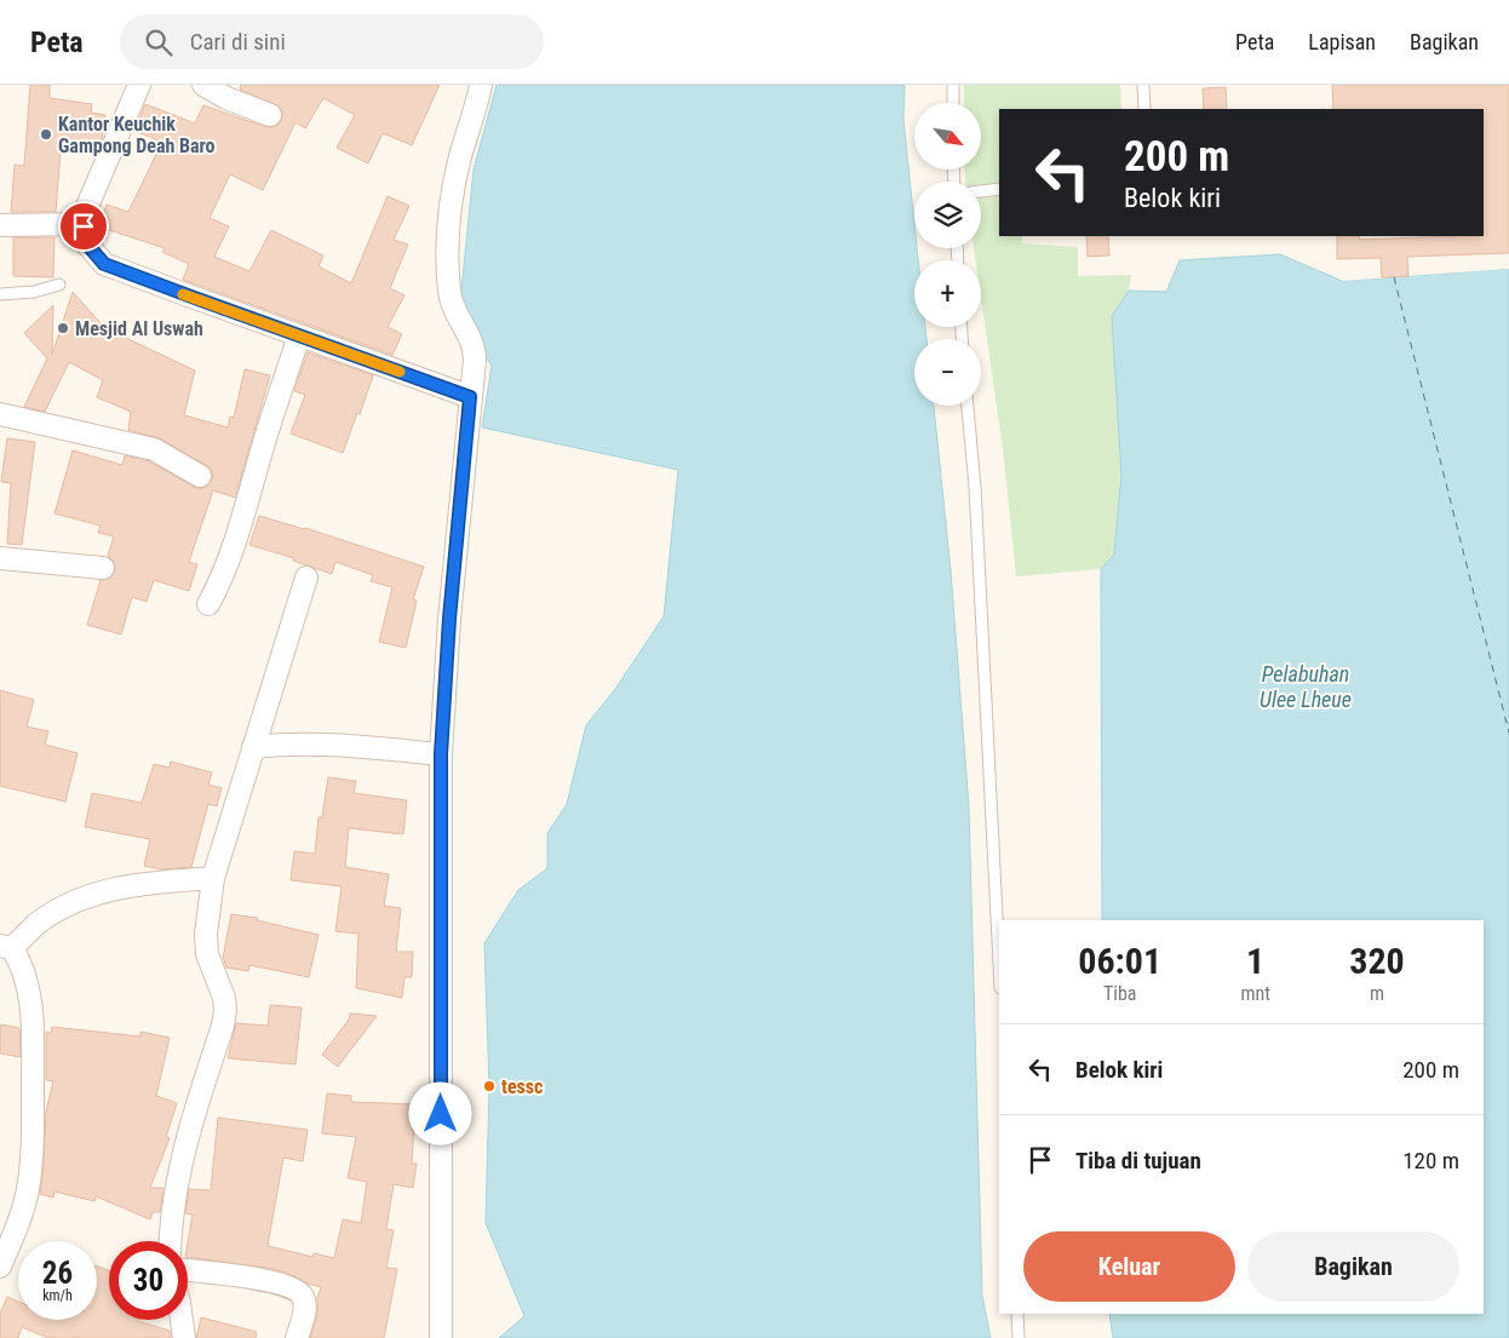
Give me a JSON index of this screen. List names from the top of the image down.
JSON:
{
  "water": ["Pelabuhan Ulee Lheue"],
  "places": ["Kantor Keuchik Gampong Deah Baro", "Mesjid Al Uswah", "tessc"],
  "north": "bottom right",
  "page": {
    "header": "Peta",
    "search": "Cari di sini",
    "nav": ["Peta", "Lapisan", "Bagikan"],
    "map_buttons": ["+", "−"],
    "turn": ["200 m", "Belok kiri"],
    "eta": [
      "06:01",
      "Tiba",
      "1",
      "mnt",
      "320",
      "m"
    ],
    "list": [
      {
        "name": "Belok kiri",
        "value": "200 m"
      },
      {
        "name": "Tiba di tujuan",
        "value": "120 m"
      }
    ],
    "buttons": ["Keluar", "Bagikan"],
    "speed": "26 km/h",
    "limit": "30"
  }
}
